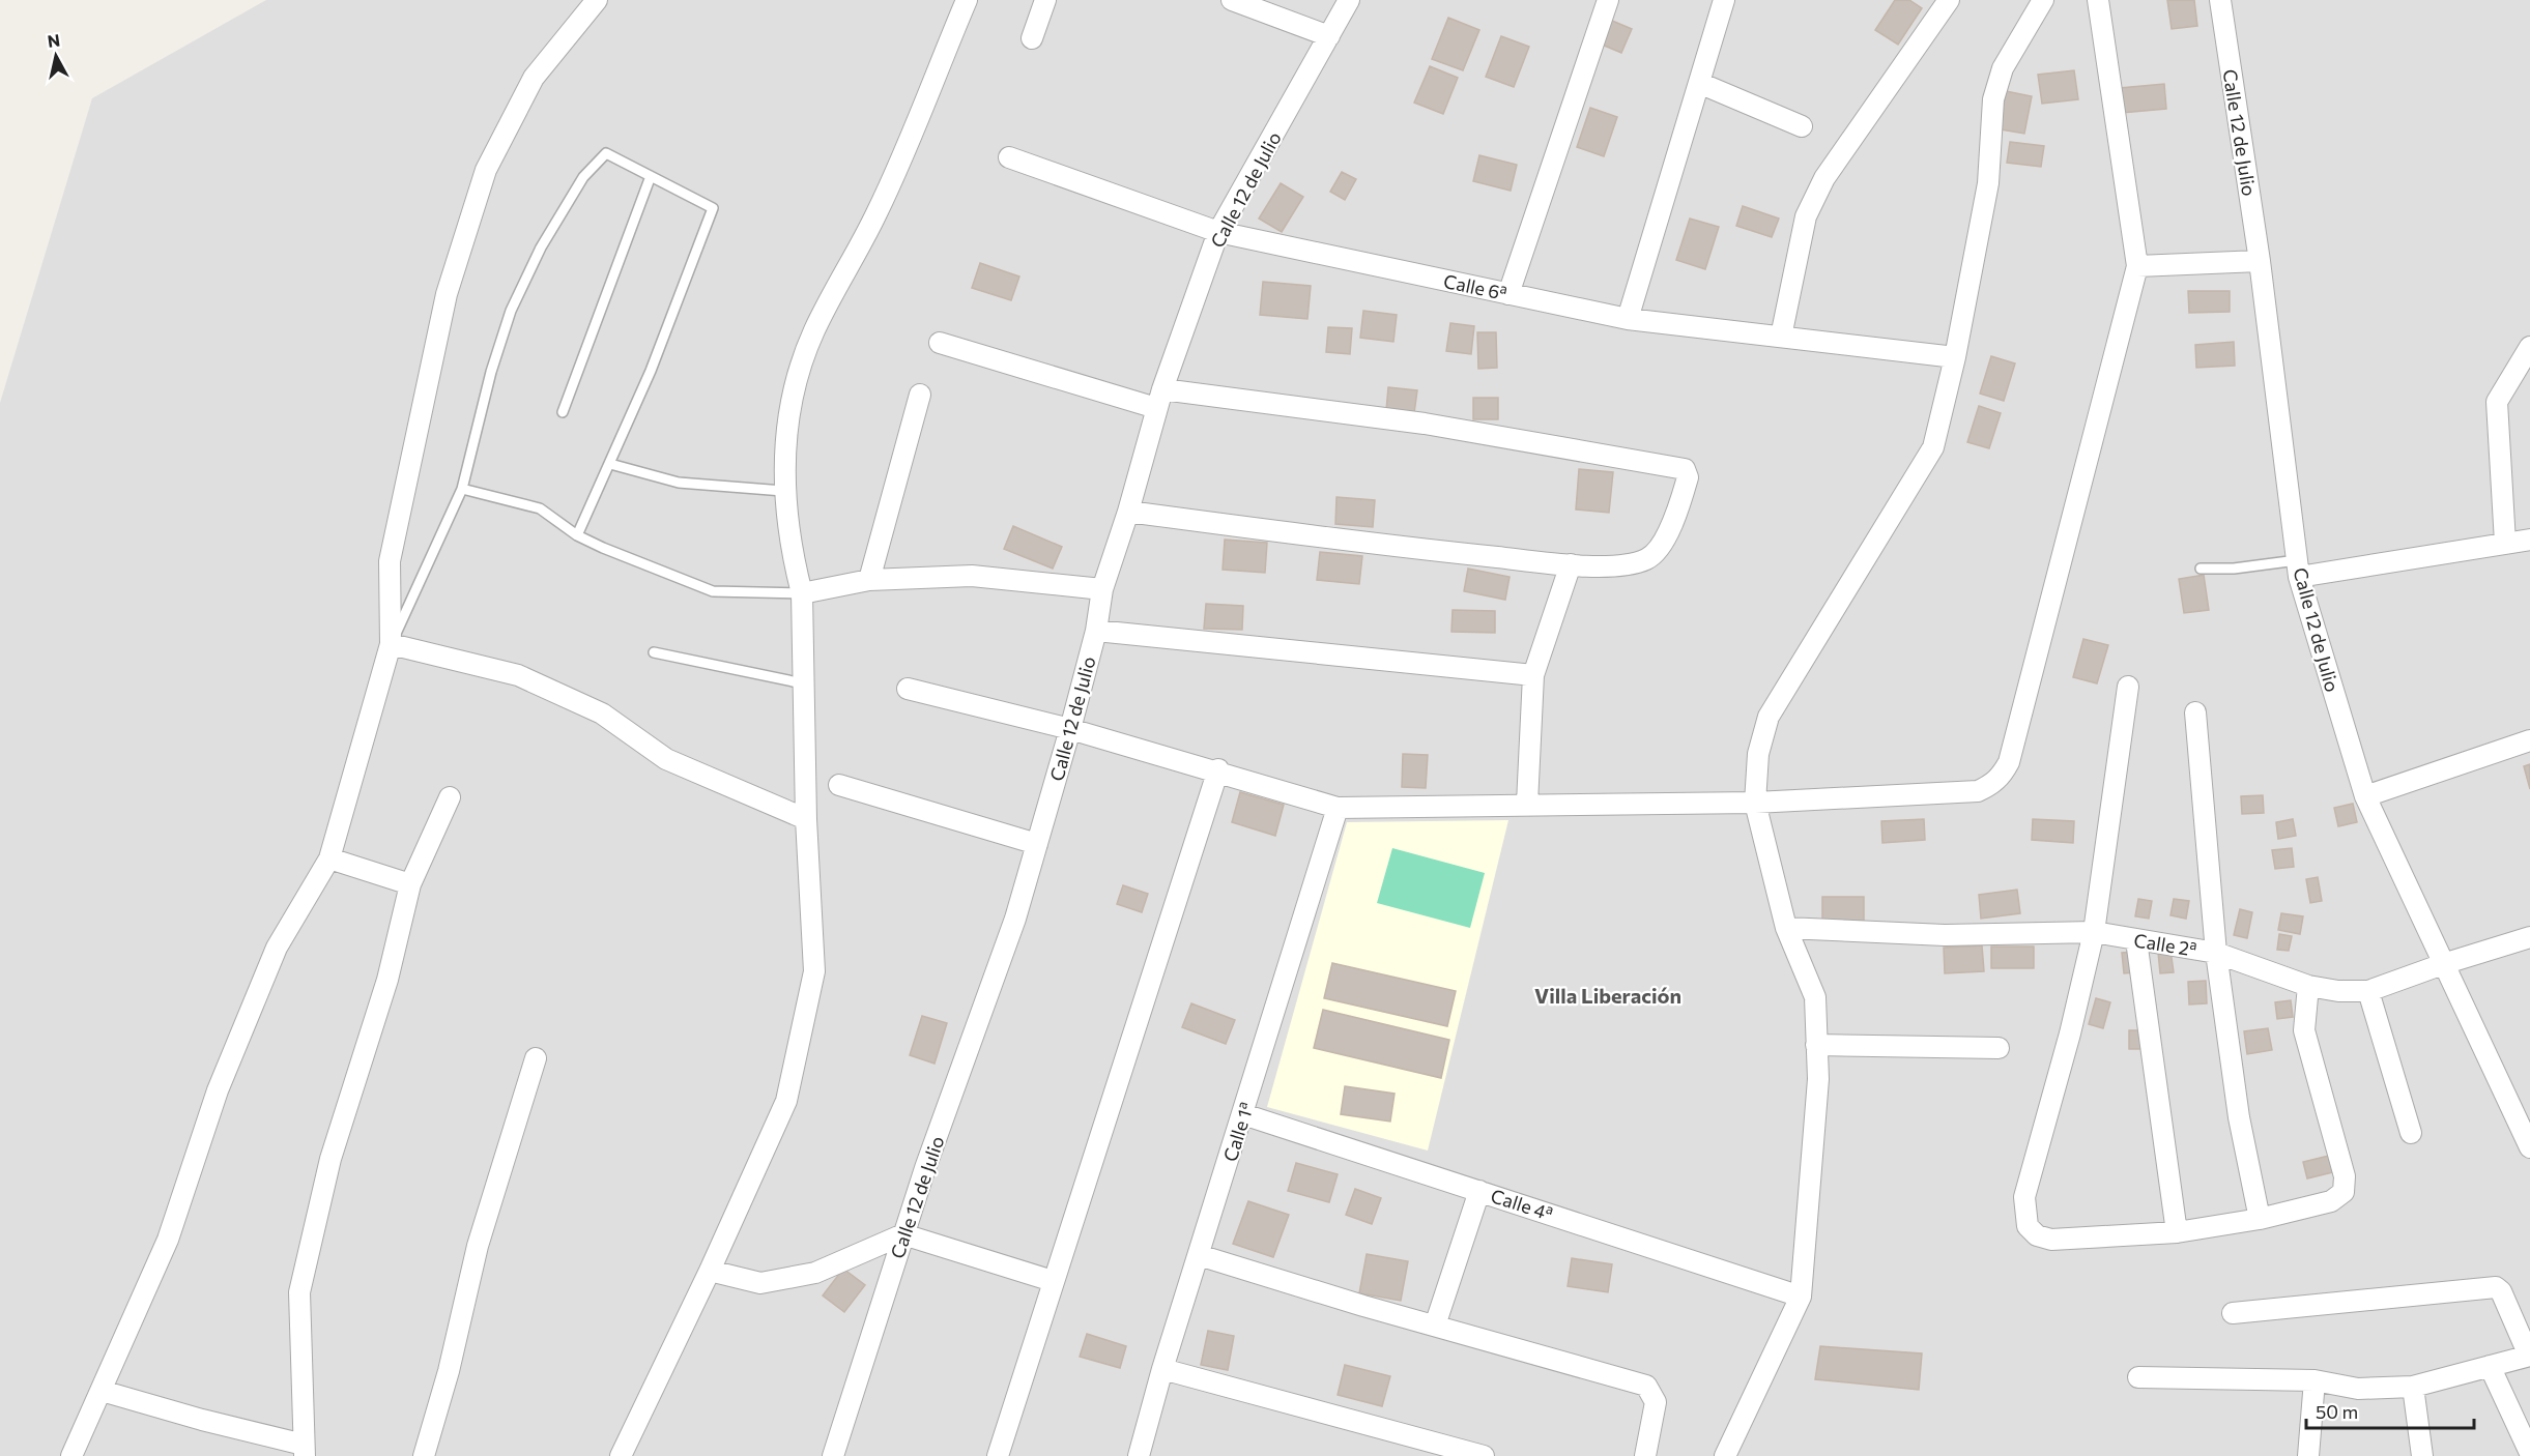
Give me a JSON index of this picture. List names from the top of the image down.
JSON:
{
  "streets": {
    "street": [
      "Calle 12 de Julio",
      "Calle 6ª",
      "Calle 2ª",
      "Calle 1ª",
      "Calle 4ª"
    ]
  },
  "crossings": [
    ["Calle 12 de Julio", "Calle 6ª"],
    ["Calle 12 de Julio", "Calle 2ª"],
    ["Calle 1ª", "Calle 4ª"]
  ],
  "districts": ["Villa Liberación"],
  "scale_bar": "50 m",
  "north": "top"
}
